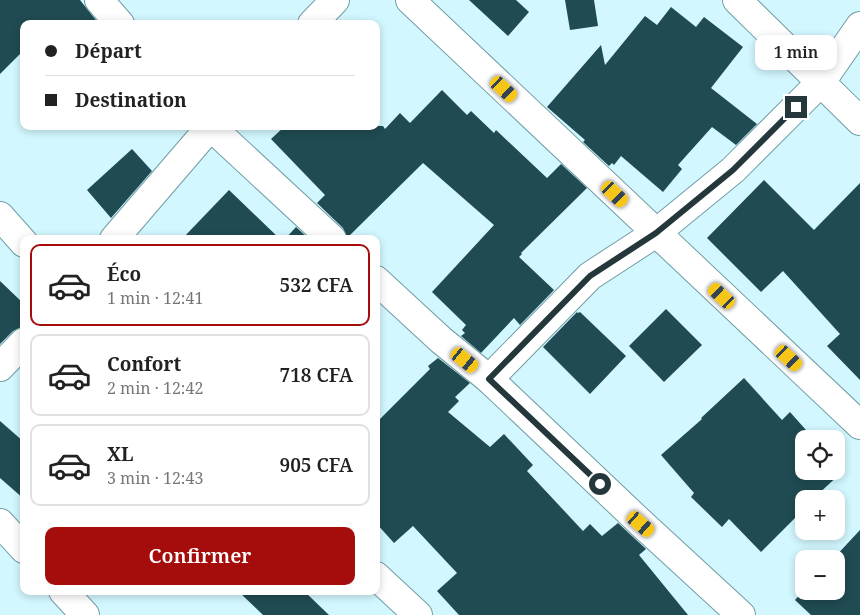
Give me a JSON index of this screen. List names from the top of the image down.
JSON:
{
  "page": {
    "banner": ["Départ", "Destination"],
    "bubble": "1 min",
    "list": [
      {
        "name": "Éco",
        "note": "1 min · 12:41",
        "value": "532 CFA"
      },
      {
        "name": "Confort",
        "note": "2 min · 12:42",
        "value": "718 CFA"
      },
      {
        "name": "XL",
        "note": "3 min · 12:43",
        "value": "905 CFA"
      }
    ],
    "map_buttons": ["+", "−"],
    "buttons": "Confirmer"
  }
}
